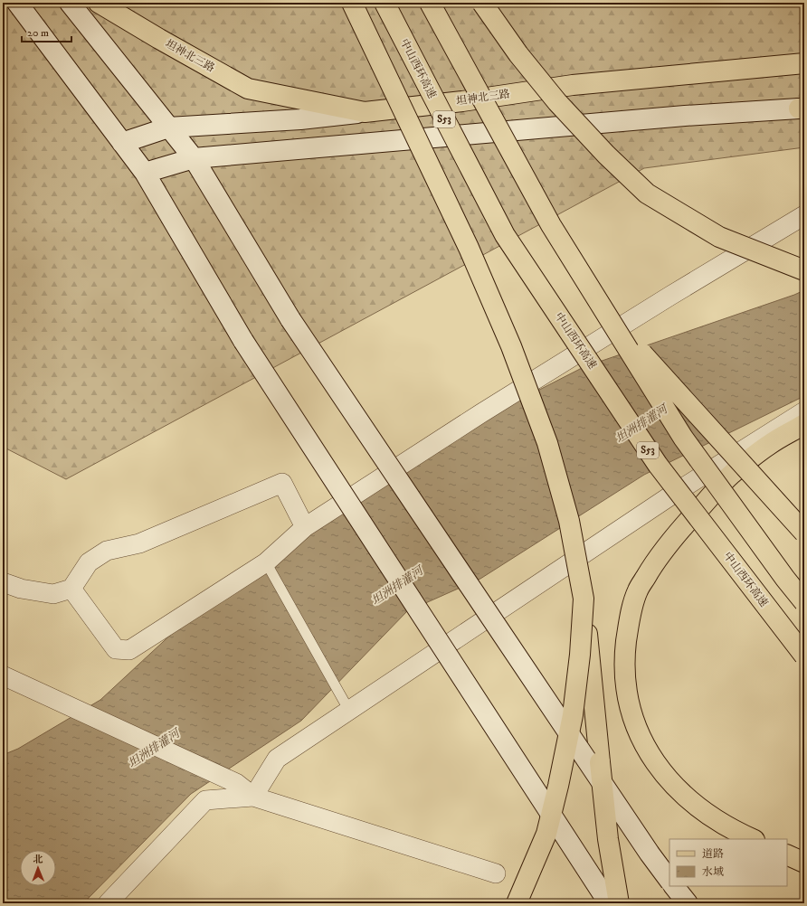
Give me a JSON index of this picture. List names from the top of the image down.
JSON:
{
  "streets": {
    "main road": ["坦神北三路", "中山西环高速", "S53"]
  },
  "water": ["坦洲排灌河"],
  "legend": ["道路", "水域"],
  "scale_bar": "20 m",
  "north": "top"
}
